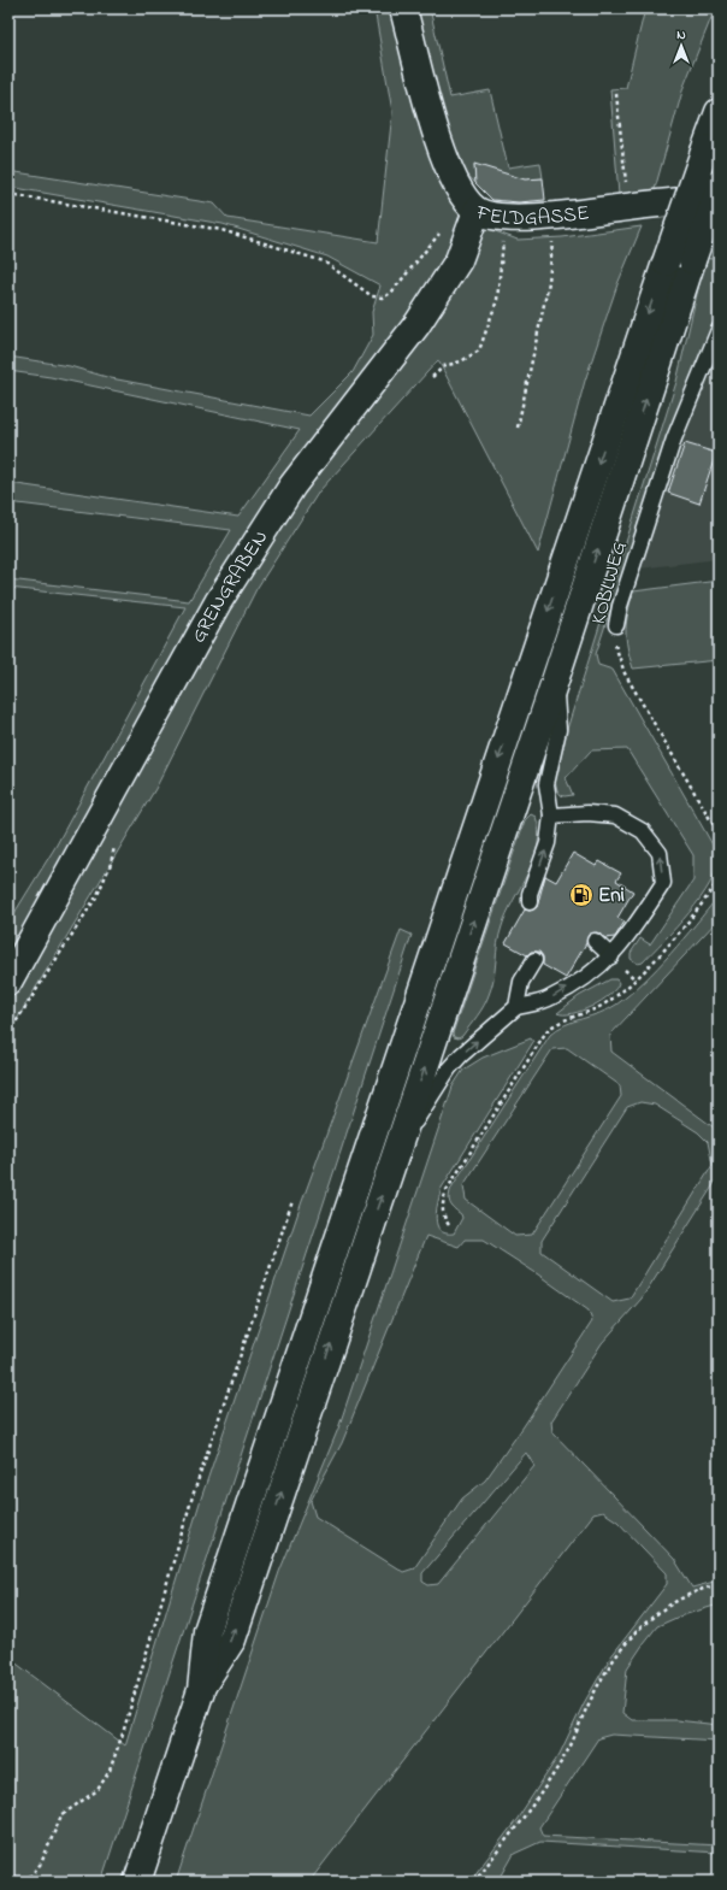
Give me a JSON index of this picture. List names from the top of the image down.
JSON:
{
  "streets": {
    "main road": ["FELDGASSE", "GRENGRABEN"],
    "lane": ["KOBLWEG"]
  },
  "crossings": [
    ["FELDGASSE", "GRENGRABEN"]
  ],
  "places": {
    "fuel station": ["Eni"]
  },
  "north": "top"
}
